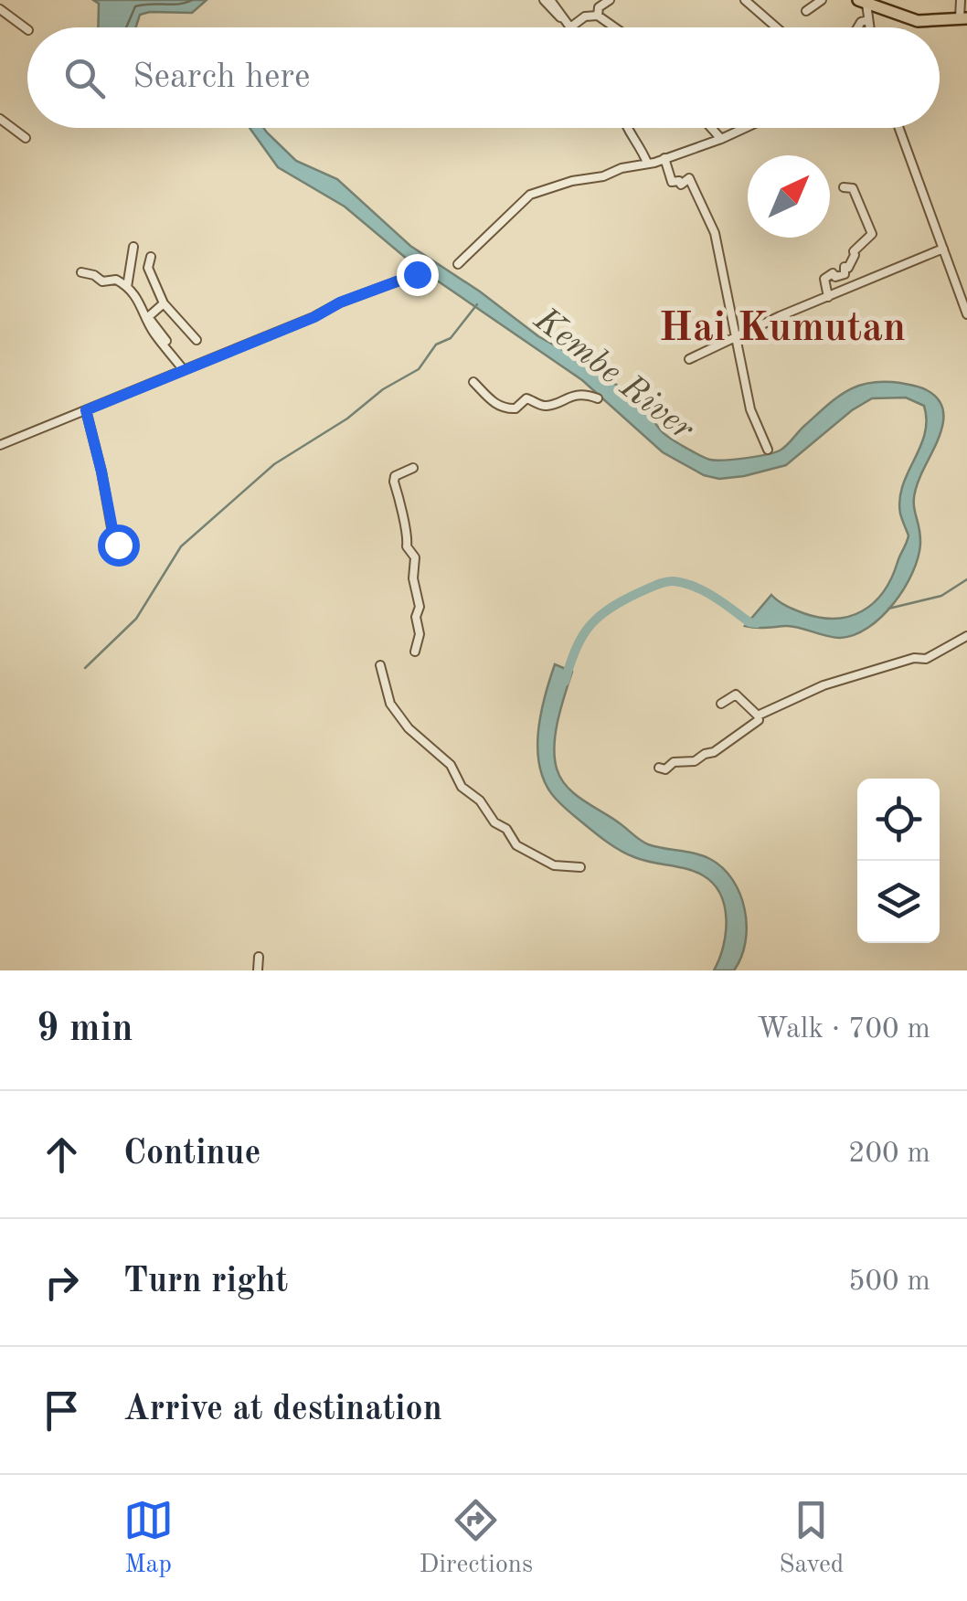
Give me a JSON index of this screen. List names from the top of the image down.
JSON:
{
  "districts": ["Hai Kumutan"],
  "water": ["Kembe River"],
  "north": "top right",
  "page": {
    "search": "Search here",
    "heading": ["9 min", "Walk · 700 m"],
    "list": [
      ["Continue", "200 m"],
      ["Turn right", "500 m"],
      "Arrive at destination"
    ],
    "nav": ["Map", "Directions", "Saved"]
  }
}
